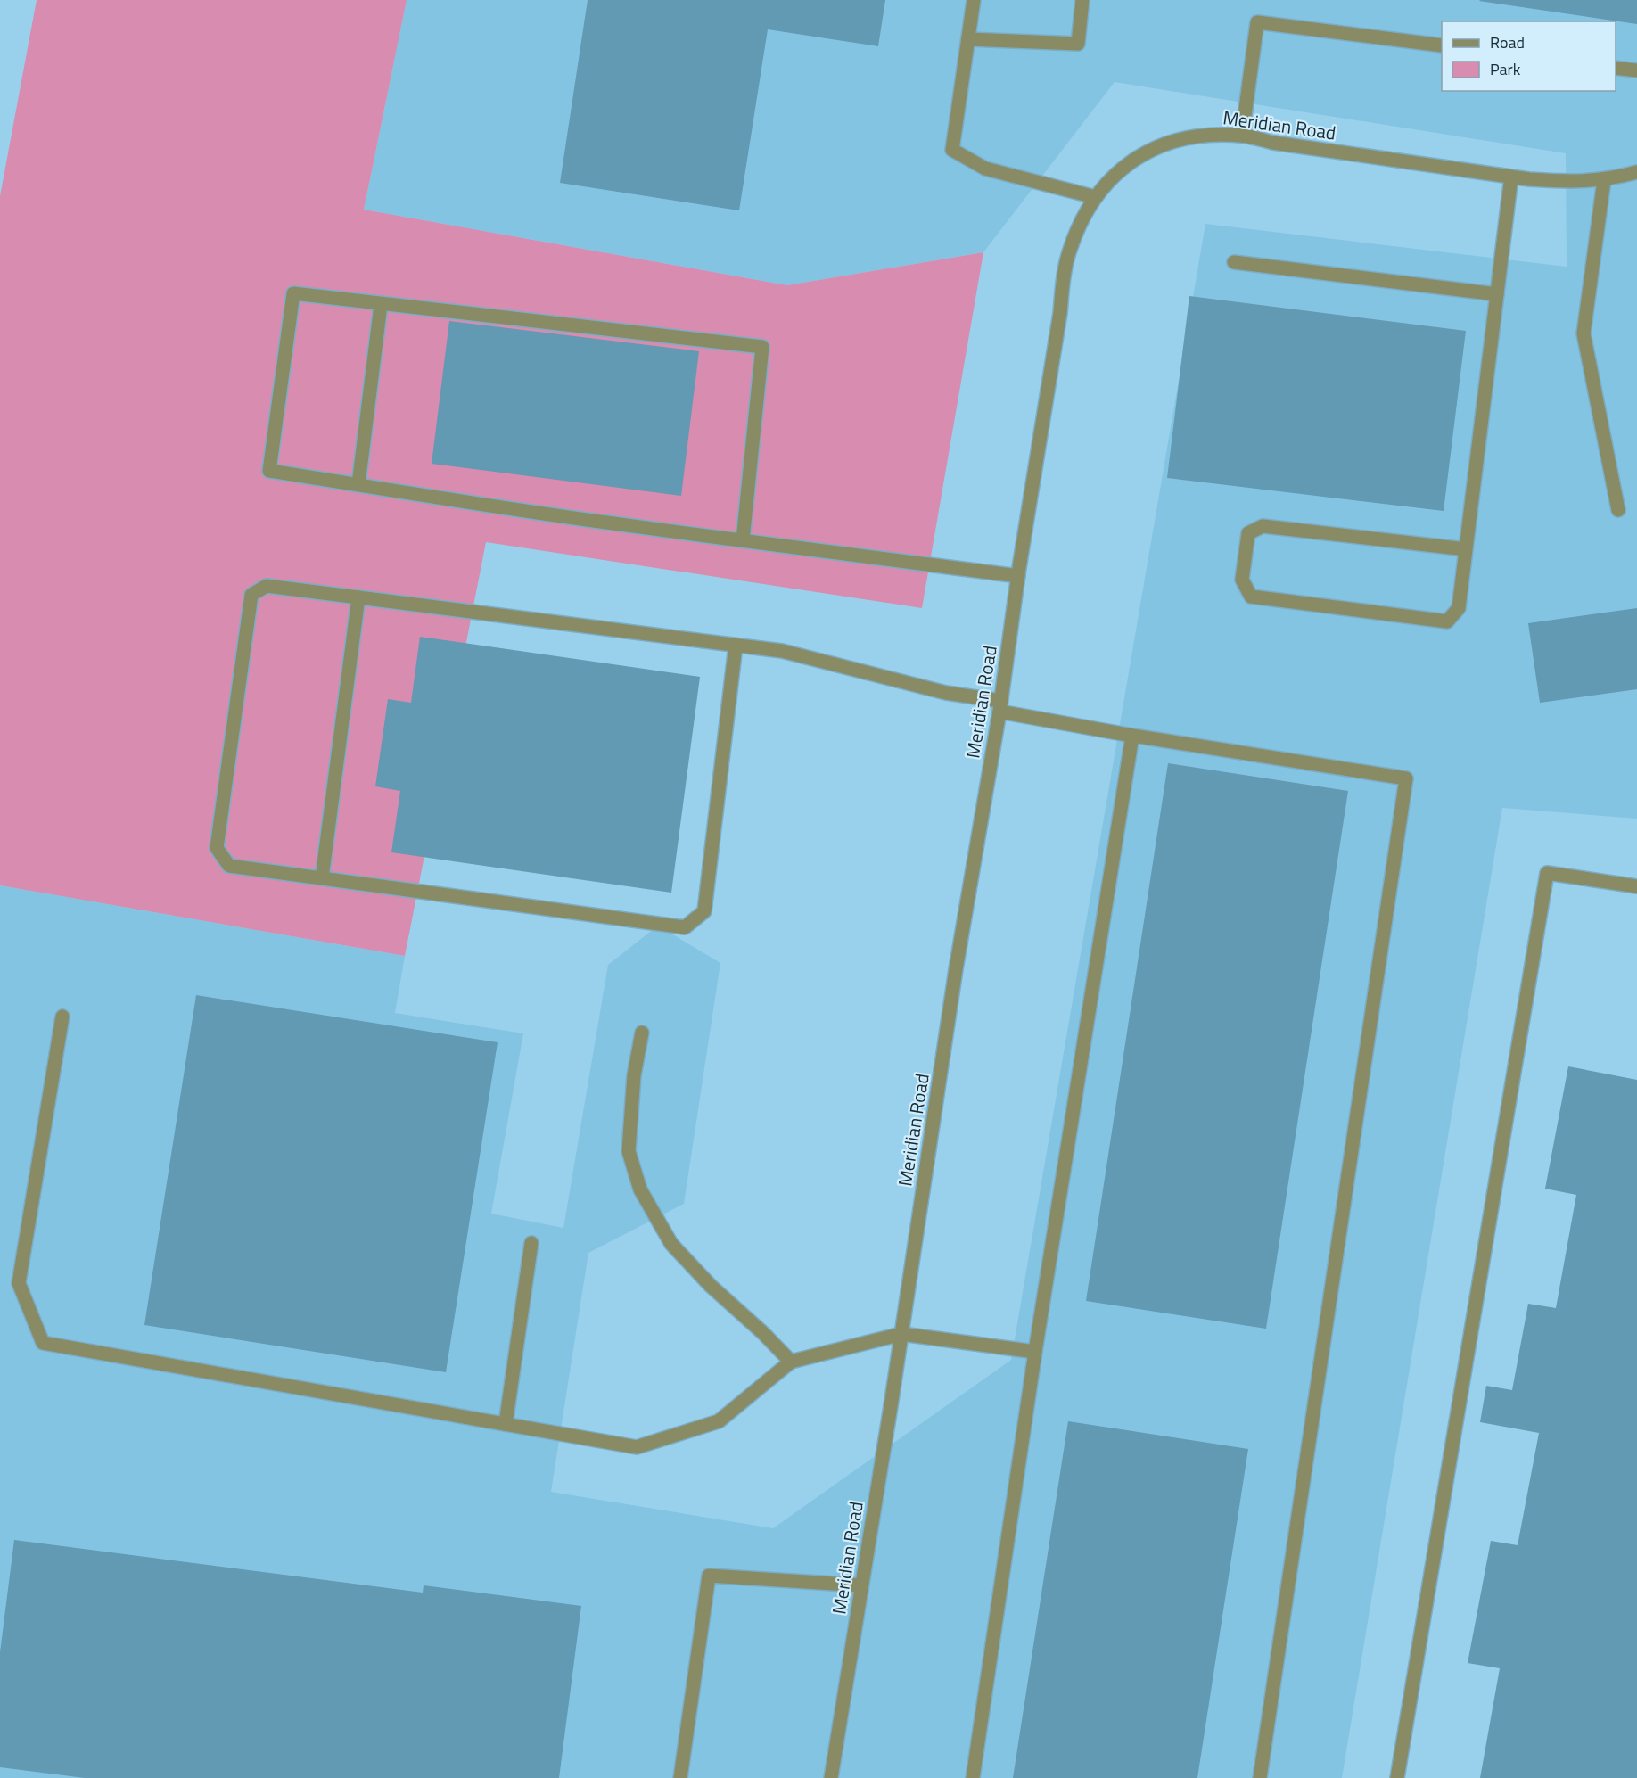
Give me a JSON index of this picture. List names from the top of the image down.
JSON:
{
  "streets": {
    "street": ["Meridian Road"]
  },
  "legend": ["Road", "Park"]
}
